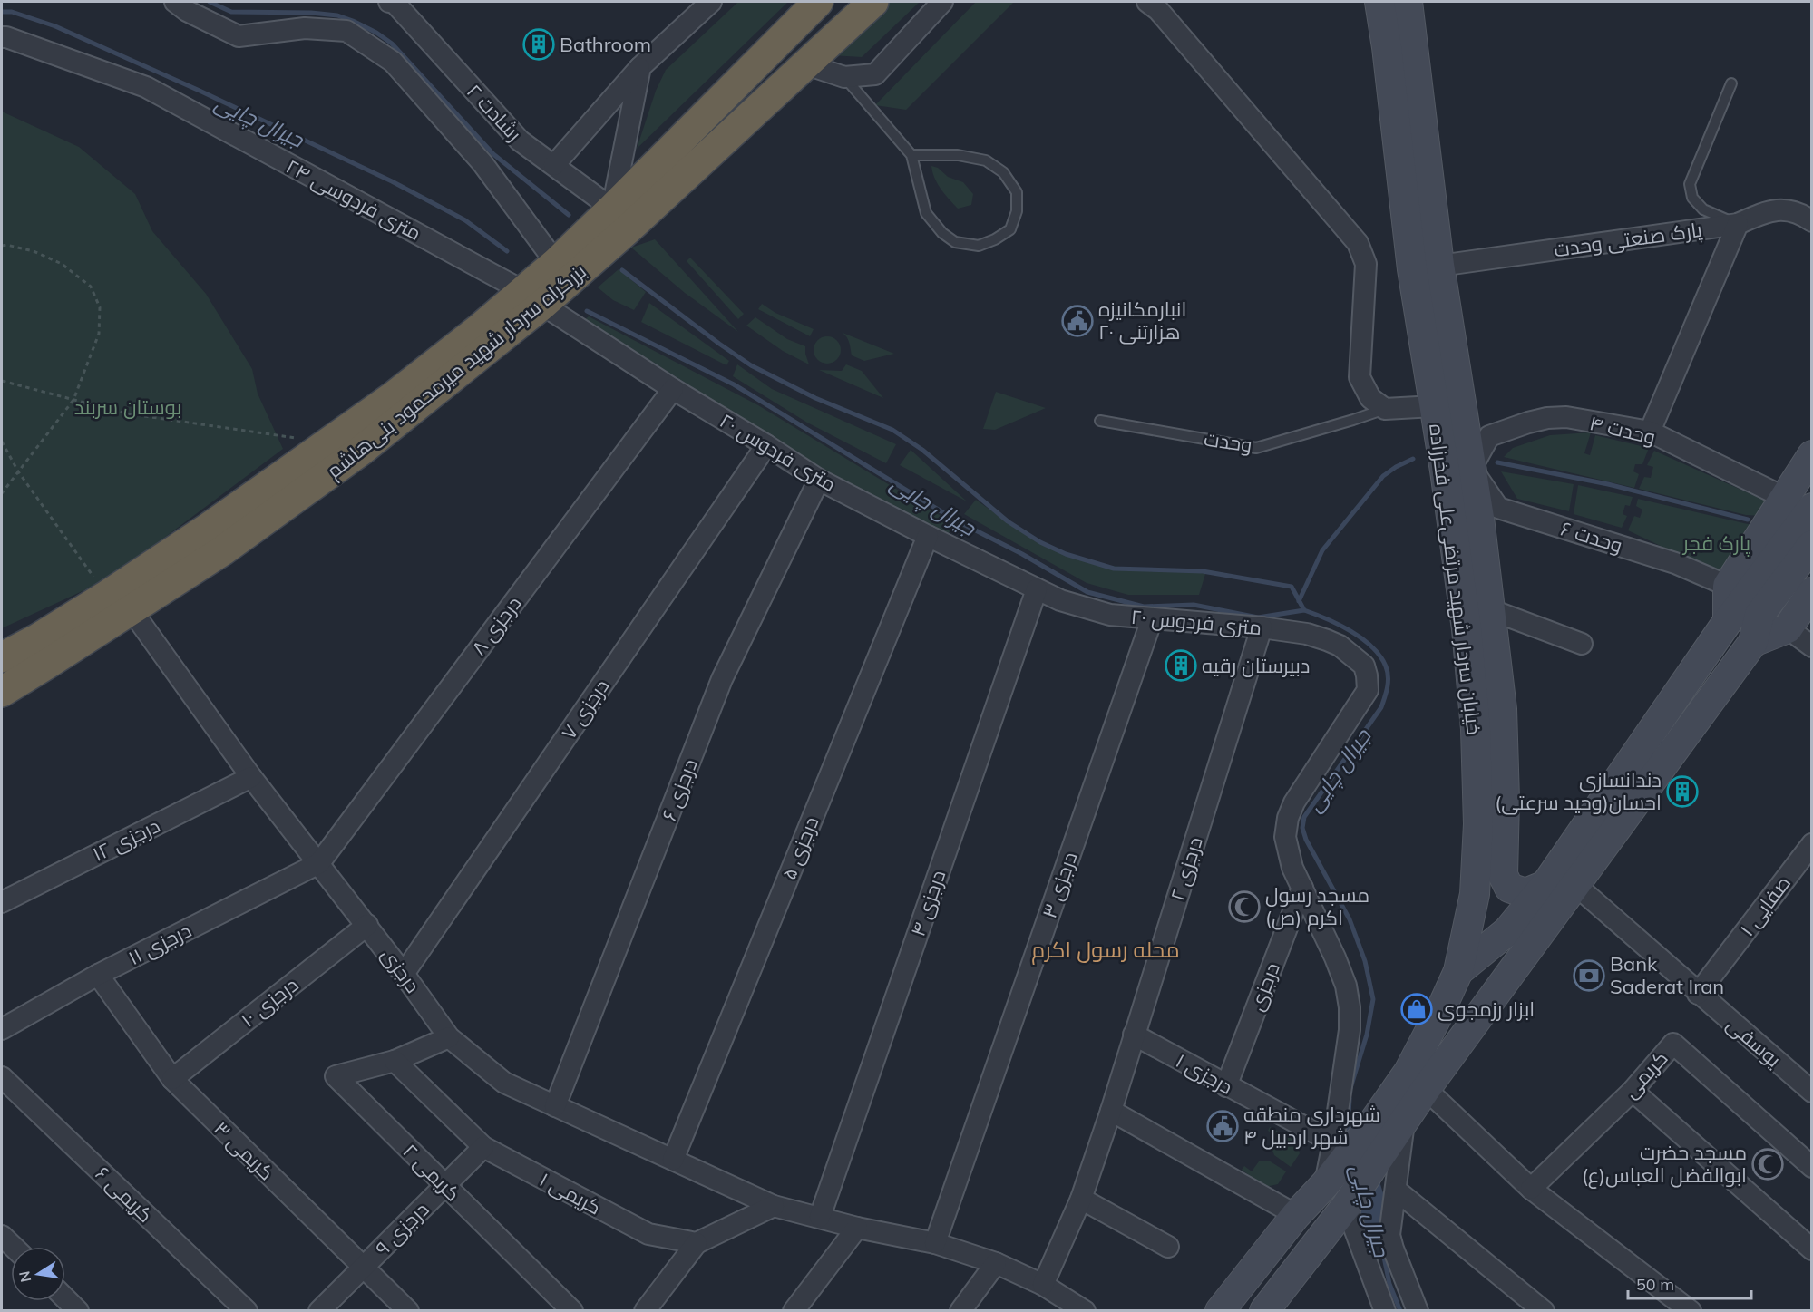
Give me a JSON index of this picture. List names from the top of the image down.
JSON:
{
  "streets": {
    "highway": ["بزرگراه سردار شهید میرمحمود بنی‌هاشم"],
    "main road": ["خیابان سردار شهید مرتضی‌علی فخرزاده"],
    "street": [
      "رشادت ۲",
      "۲۴ متری فردوسی",
      "پارک صنعتی وحدت",
      "وحدت ۴",
      "۲۰ متری فردوس",
      "وحدت ۶",
      "درجزی ۸",
      "درجزی ۷",
      "درجزی ۶",
      "درجزی ۱۲",
      "درجزی ۵",
      "درجزی ۲",
      "درجزی ۳",
      "درجزی ۴",
      "صفایی ۱",
      "درجزی ۱۱",
      "درجزی",
      "درجزی ۱۰",
      "یوسفی",
      "درجزی ۱",
      "کریمی",
      "کریمی ۳",
      "کریمی ۲",
      "کریمی ۱",
      "کریمی ۶",
      "درجزی ۹"
    ],
    "lane": ["وحدت"]
  },
  "crossings": [
    ["رشادت ۲", "بزرگراه سردار شهید میرمحمود بنی‌هاشم"],
    ["۲۴ متری فردوسی", "بزرگراه سردار شهید میرمحمود بنی‌هاشم"],
    ["۲۴ متری فردوسی", "۲۰ متری فردوس"],
    ["پارک صنعتی وحدت", "خیابان سردار شهید مرتضی‌علی فخرزاده"],
    ["بزرگراه سردار شهید میرمحمود بنی‌هاشم", "۲۰ متری فردوس"],
    ["بزرگراه سردار شهید میرمحمود بنی‌هاشم", "درجزی"],
    ["وحدت ۴", "وحدت ۶"],
    ["وحدت ۴", "خیابان سردار شهید مرتضی‌علی فخرزاده"],
    ["۲۰ متری فردوس", "خیابان سردار شهید مرتضی‌علی فخرزاده"],
    ["۲۰ متری فردوس", "درجزی ۸"],
    ["۲۰ متری فردوس", "درجزی ۷"],
    ["۲۰ متری فردوس", "درجزی ۶"],
    ["۲۰ متری فردوس", "درجزی ۵"],
    ["۲۰ متری فردوس", "درجزی ۲"],
    ["۲۰ متری فردوس", "درجزی ۳"],
    ["۲۰ متری فردوس", "درجزی ۴"],
    ["۲۰ متری فردوس", "درجزی"],
    ["۲۰ متری فردوس", "درجزی ۱"],
    ["وحدت ۶", "خیابان سردار شهید مرتضی‌علی فخرزاده"],
    ["درجزی ۸", "درجزی ۱۱"],
    ["درجزی ۸", "درجزی"],
    ["درجزی ۷", "درجزی"],
    ["درجزی ۶", "درجزی"],
    ["درجزی ۱۲", "درجزی"],
    ["درجزی ۵", "درجزی"],
    ["درجزی ۲", "درجزی"],
    ["درجزی ۲", "درجزی ۱"],
    ["درجزی ۳", "درجزی"],
    ["درجزی ۴", "درجزی"],
    ["صفایی ۱", "یوسفی"],
    ["درجزی ۱۱", "درجزی"],
    ["درجزی ۱۱", "کریمی ۳"],
    ["درجزی", "درجزی ۱۰"],
    ["درجزی", "درجزی ۱"],
    ["درجزی ۱۰", "کریمی ۳"],
    ["کریمی ۳", "درجزی ۹"],
    ["کریمی ۲", "کریمی ۱"],
    ["کریمی ۲", "درجزی ۹"],
    ["کریمی ۱", "درجزی ۹"]
  ],
  "districts": ["محله رسول اکرم"],
  "water": ["جیرال چایی"],
  "parks": ["بوستان سربند", "پارک فجر"],
  "places": {
    "building": ["Bathroom", "دبیرستان رقیه", "دندانسازی احسان(وحید سرعتی)"],
    "public building": ["انبارمکانیزه ۲۰ هزارتنی", "شهرداری منطقه ۴ شهر اردبیل"],
    "mosque": ["مسجد رسول اکرم (ص)", "مسجد حضرت ابوالفضل العباس(ع)"],
    "bank": ["Bank Saderat Iran"],
    "shop": ["ابزار رزمجوی"]
  },
  "scale_bar": "50 m",
  "north": "left"
}
